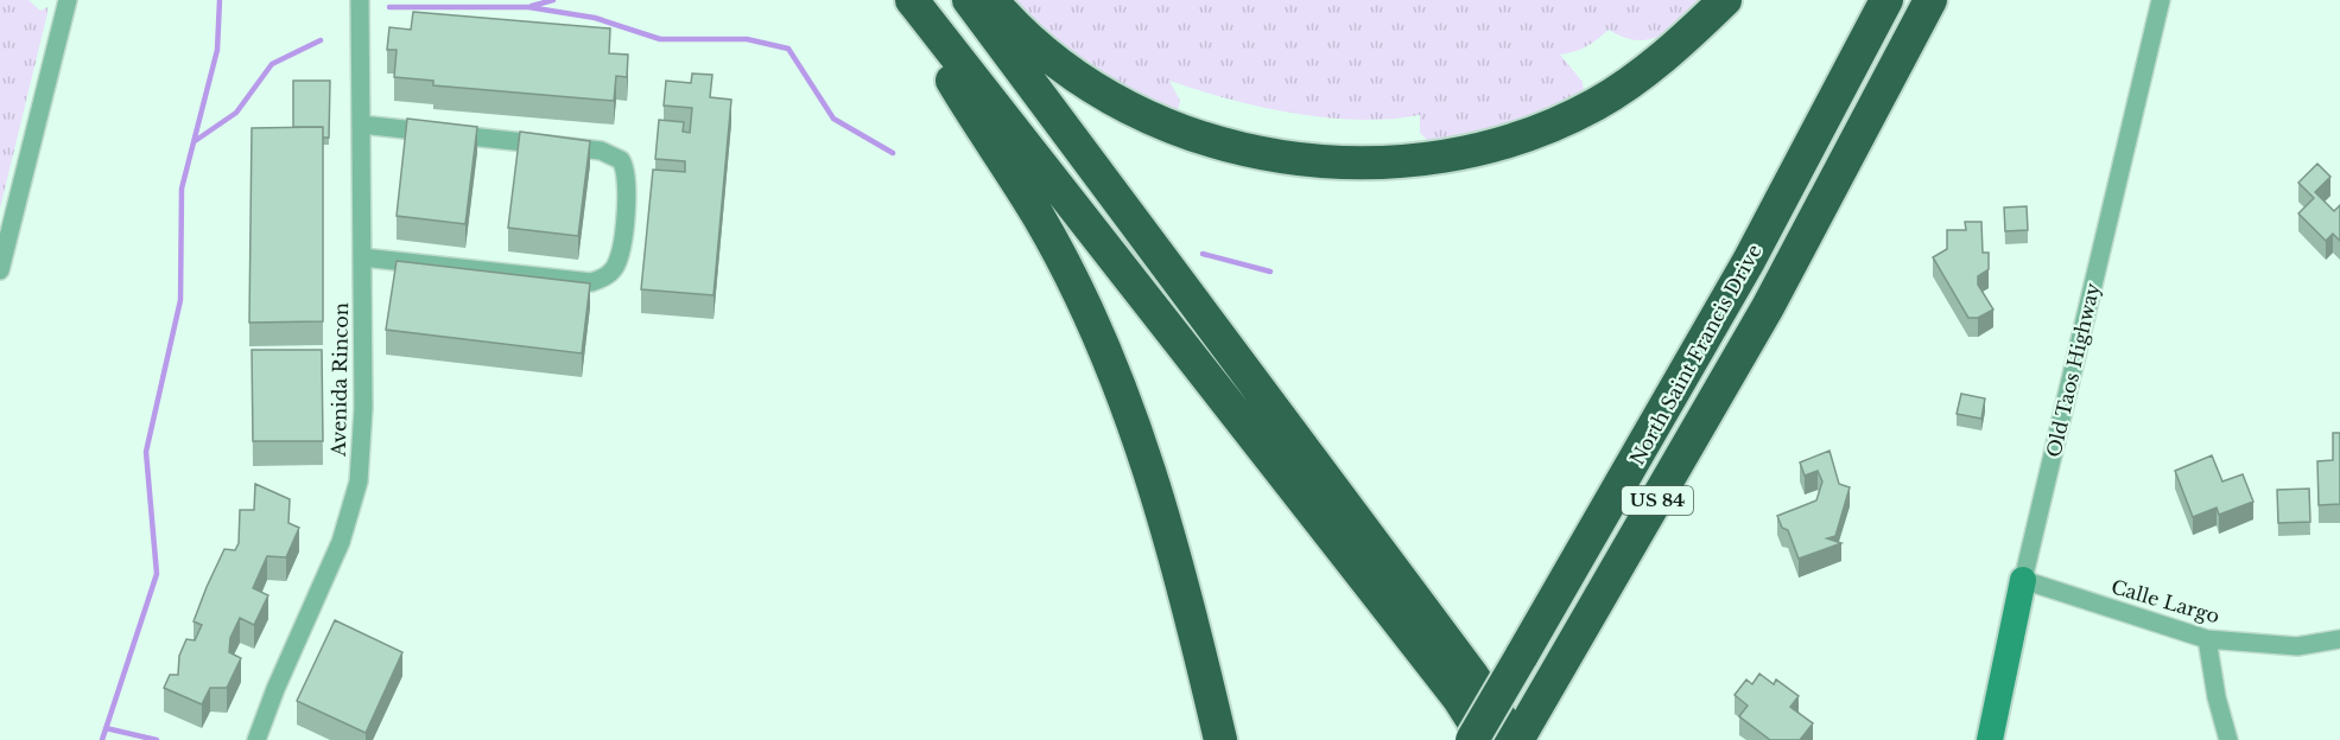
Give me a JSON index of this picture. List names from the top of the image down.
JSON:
{
  "streets": {
    "highway": ["North Saint Francis Drive", "US 84"],
    "street": ["Old Taos Highway", "Avenida Rincon", "Calle Largo"]
  },
  "crossings": [
    ["Old Taos Highway", "Calle Largo"]
  ]
}
